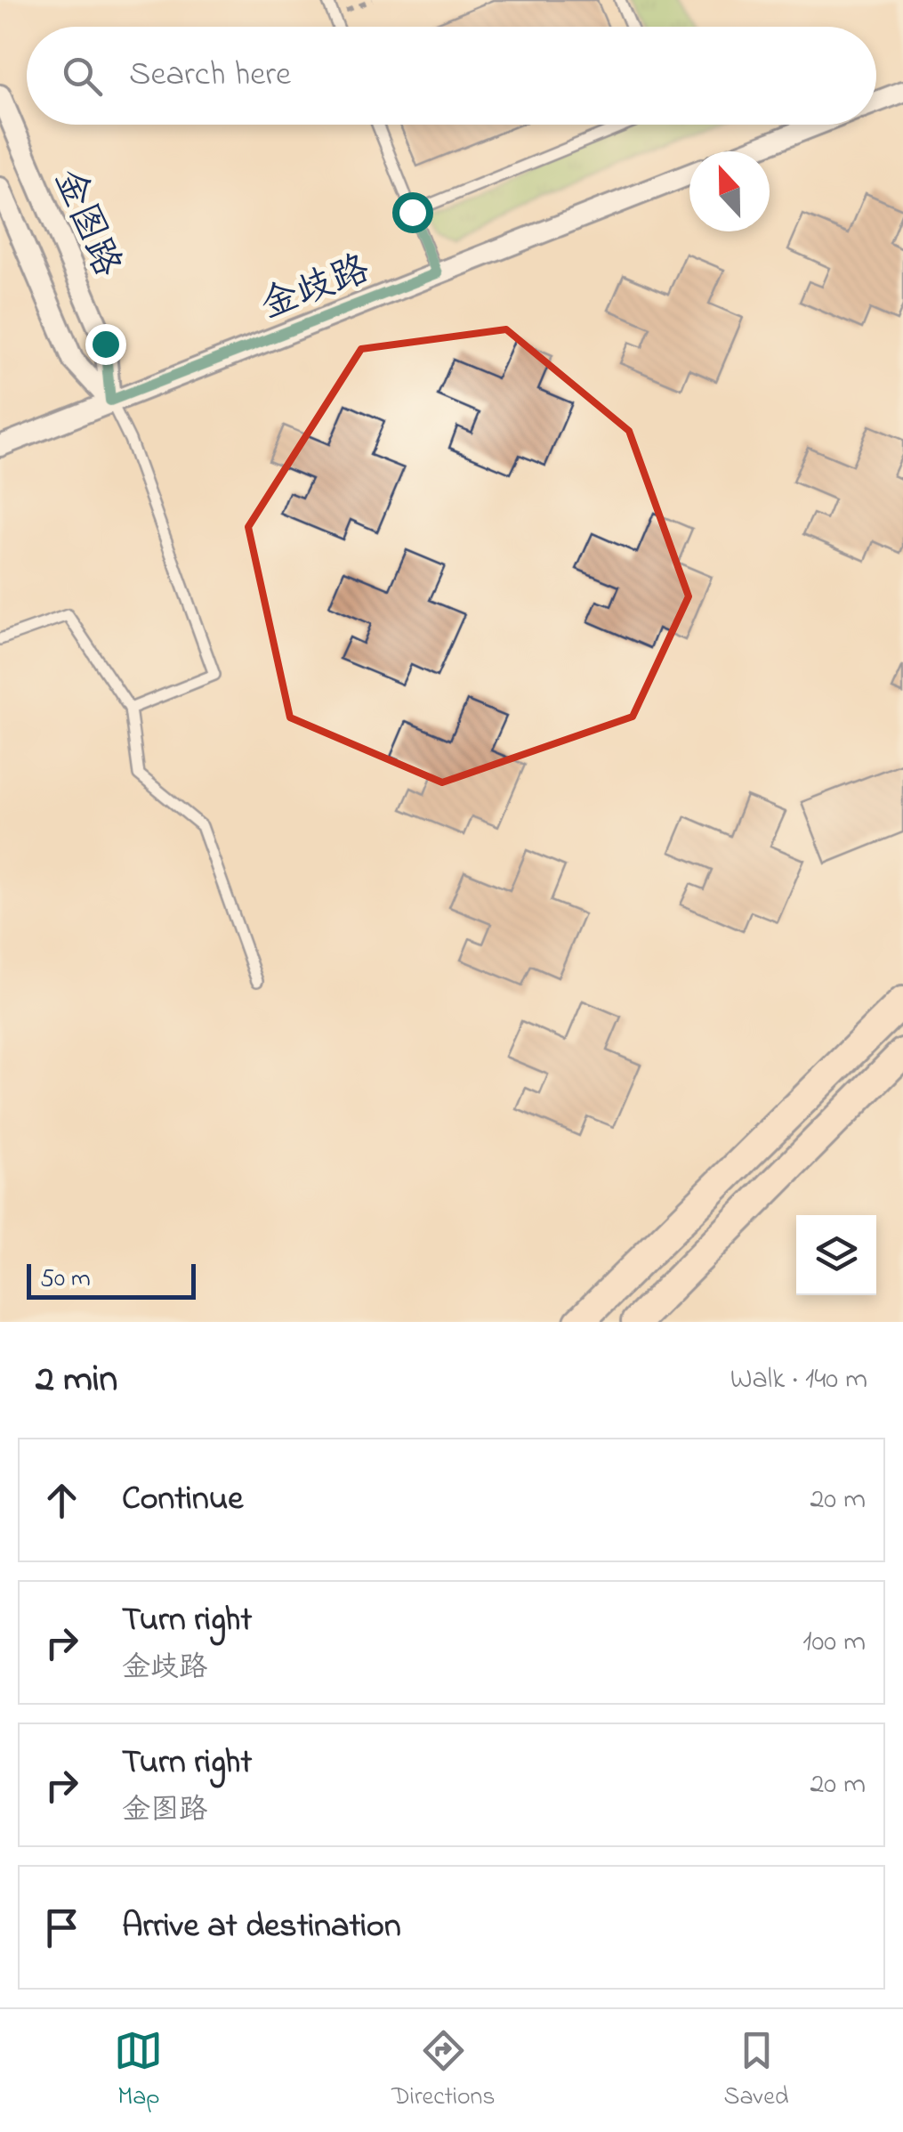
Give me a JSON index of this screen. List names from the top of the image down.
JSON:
{
  "streets": {
    "street": ["金图路", "金歧路"]
  },
  "crossings": [
    ["金图路", "金歧路"]
  ],
  "scale_bar": "50 m",
  "north": "top",
  "page": {
    "search": "Search here",
    "scale": "50 m",
    "heading": ["2 min", "Walk · 140 m"],
    "list": [
      ["Continue", "20 m"],
      ["Turn right", "金歧路", "100 m"],
      ["Turn right", "金图路", "20 m"],
      "Arrive at destination"
    ],
    "nav": ["Map", "Directions", "Saved"]
  }
}
